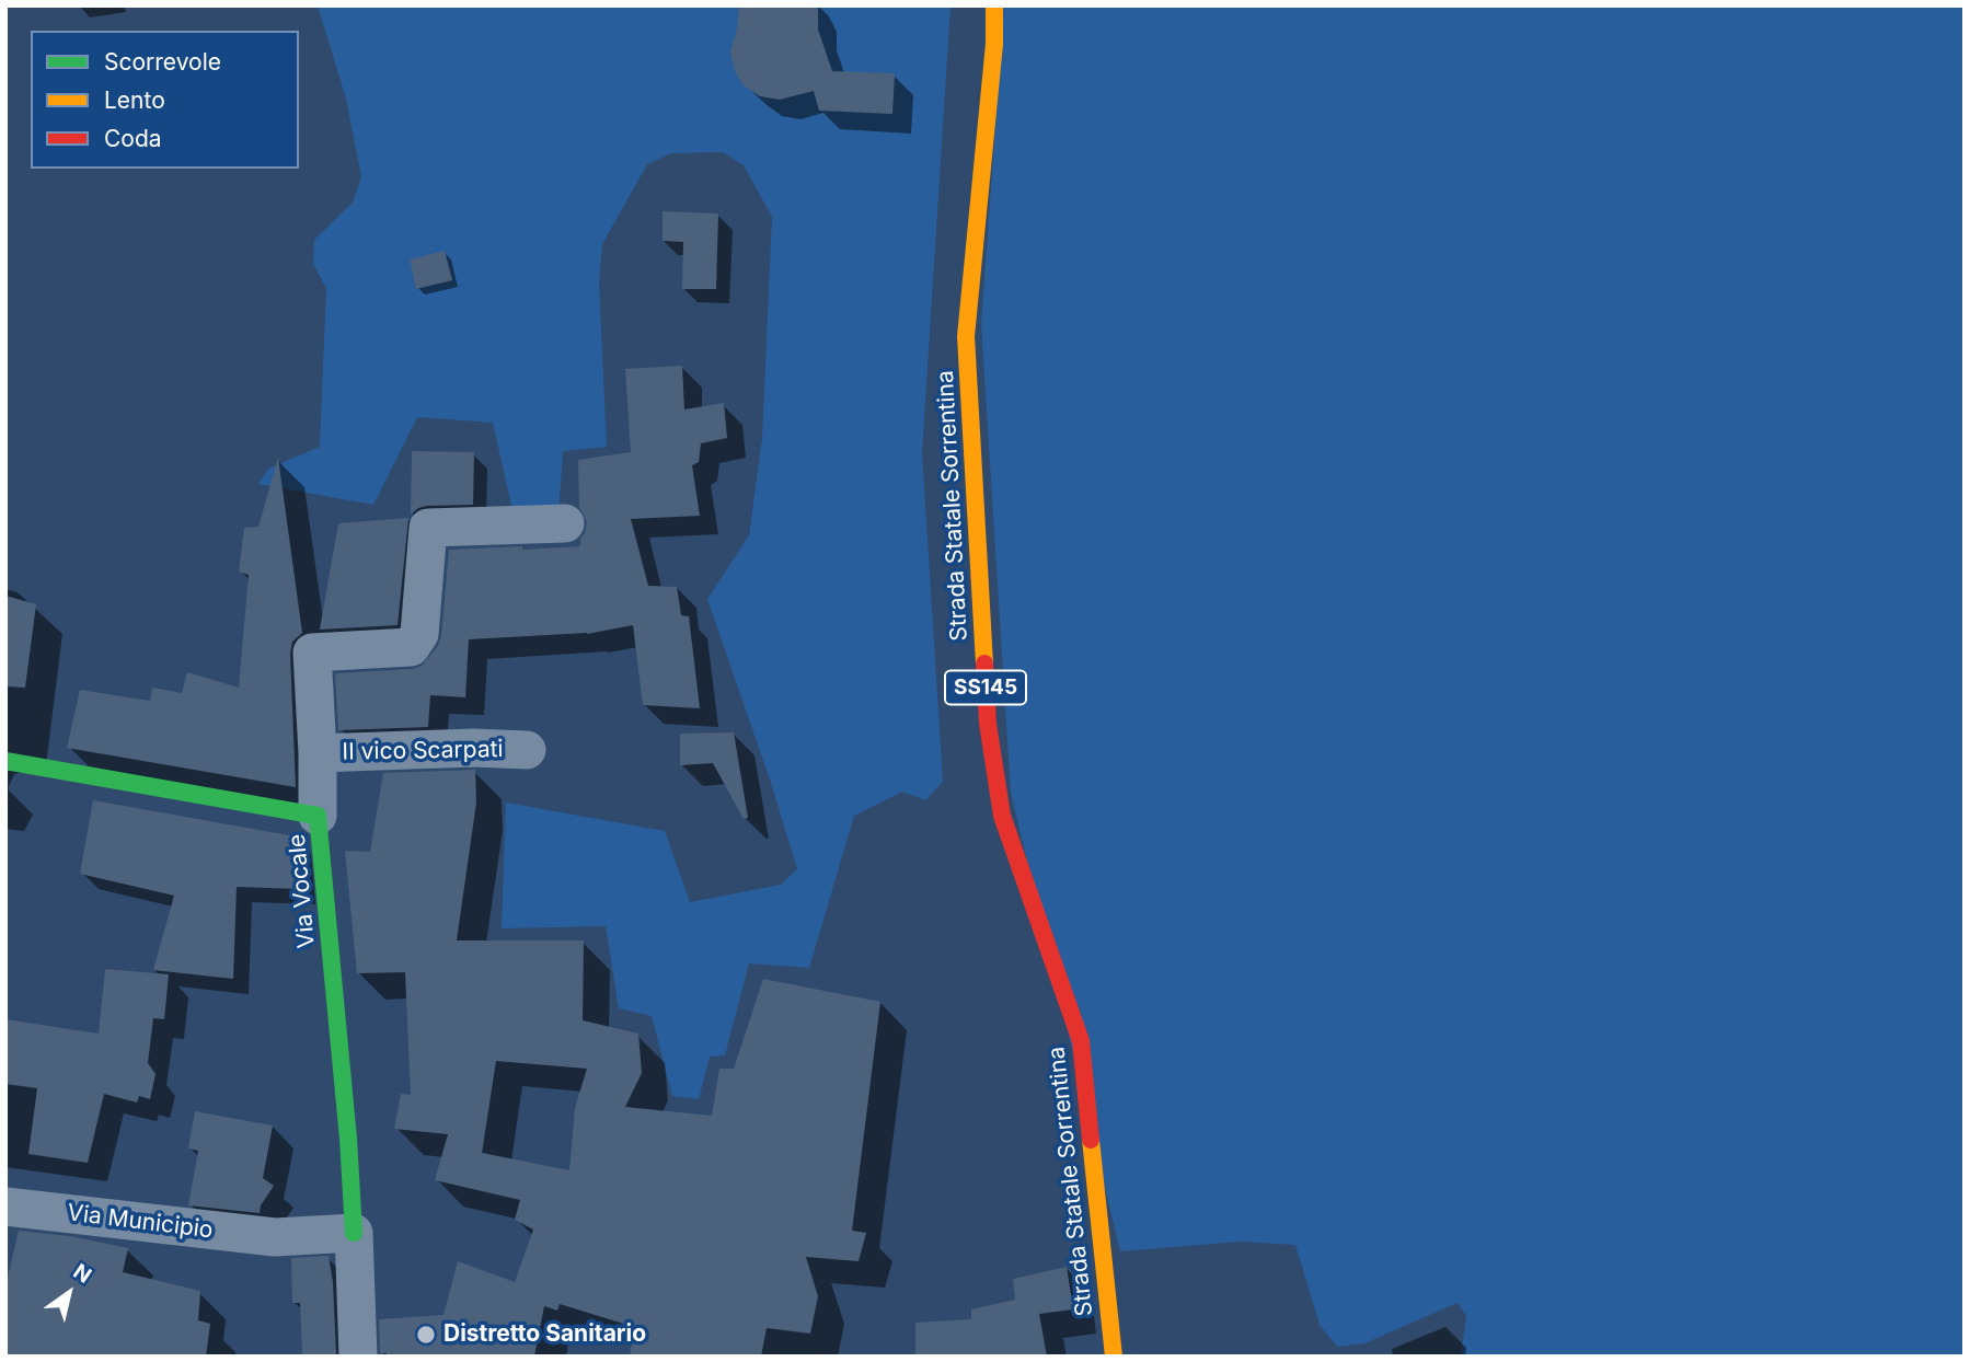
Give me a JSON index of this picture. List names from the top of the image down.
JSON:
{
  "streets": {
    "main road": ["Strada Statale Sorrentina", "SS145", "Via Vocale"],
    "street": ["II vico Scarpati", "Via Municipio"]
  },
  "crossings": [
    ["Via Vocale", "Via Municipio"]
  ],
  "places": ["Distretto Sanitario"],
  "legend": ["Scorrevole", "Lento", "Coda"],
  "north": "top right"
}
